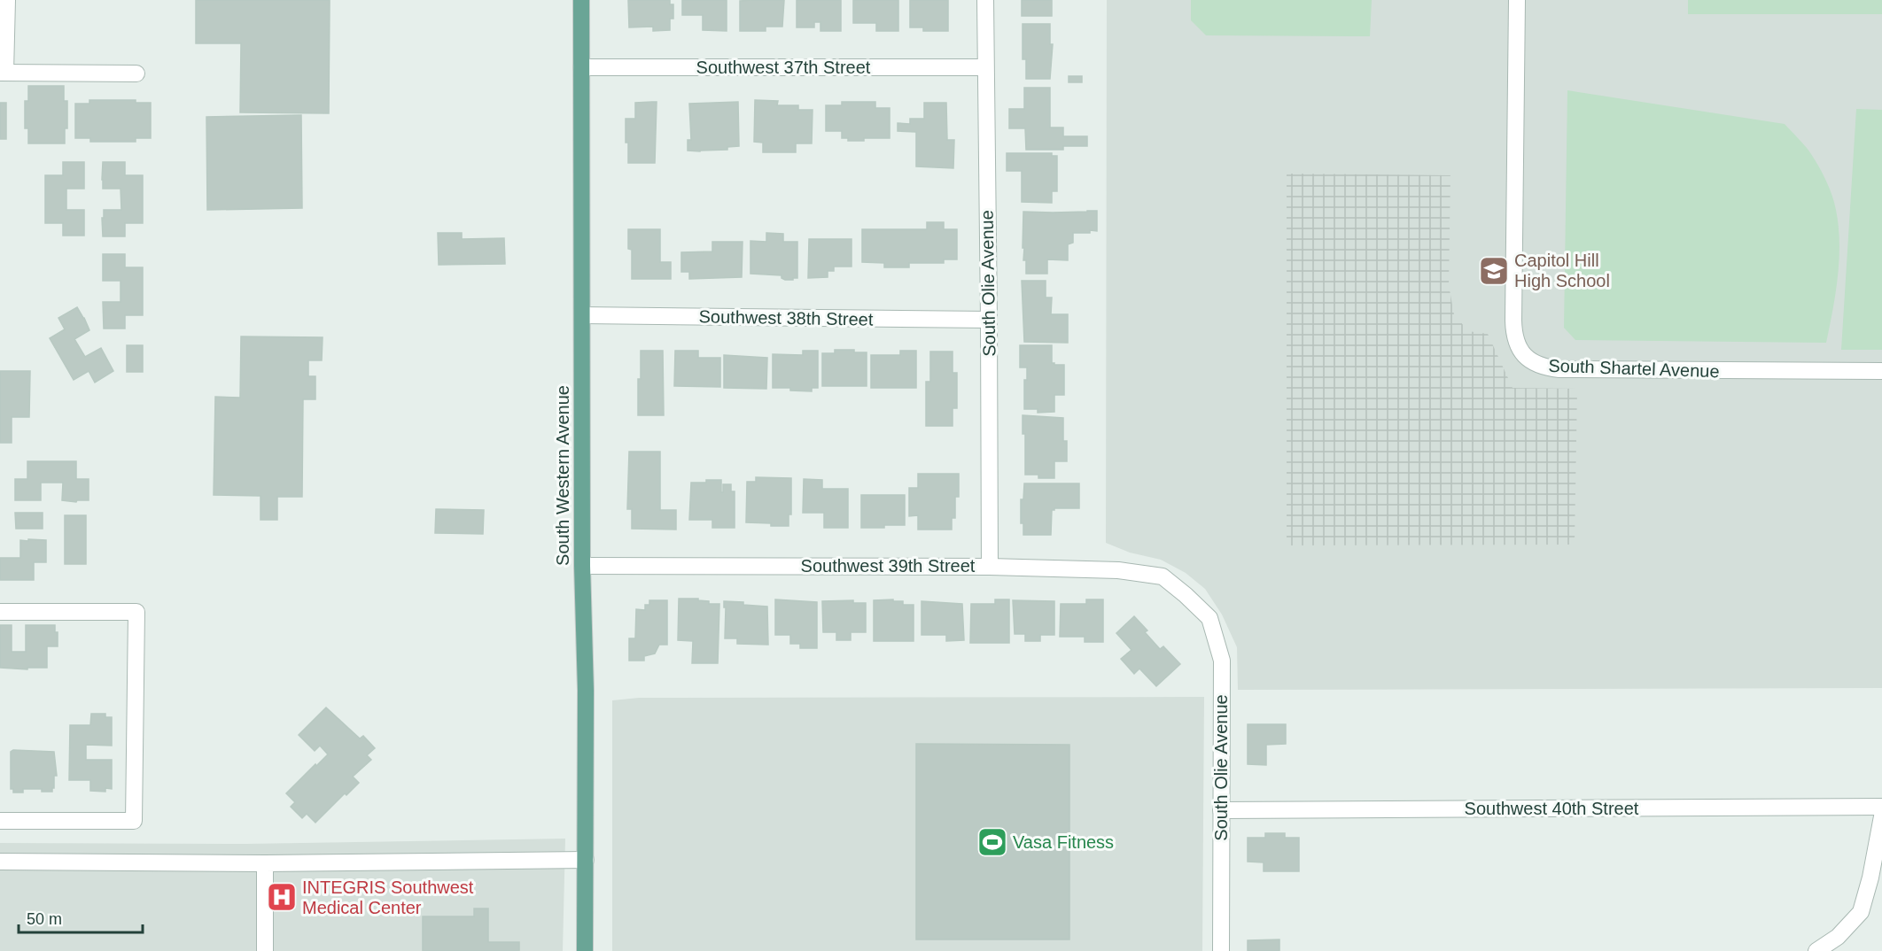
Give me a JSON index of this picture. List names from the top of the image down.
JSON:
{
  "streets": {
    "main road": ["South Western Avenue"],
    "street": [
      "Southwest 37th Street",
      "South Olie Avenue",
      "Southwest 38th Street",
      "South Shartel Avenue",
      "Southwest 39th Street",
      "Southwest 40th Street"
    ]
  },
  "crossings": [
    ["Southwest 37th Street", "South Olie Avenue"],
    ["Southwest 37th Street", "South Western Avenue"],
    ["South Olie Avenue", "Southwest 38th Street"],
    ["South Olie Avenue", "Southwest 39th Street"],
    ["South Olie Avenue", "Southwest 40th Street"],
    ["Southwest 38th Street", "South Western Avenue"],
    ["South Western Avenue", "Southwest 39th Street"]
  ],
  "places": {
    "school or university": ["Capitol Hill High School"],
    "sports": ["Vasa Fitness"],
    "hospital": ["INTEGRIS Southwest Medical Center"]
  },
  "scale_bar": "50 m"
}
